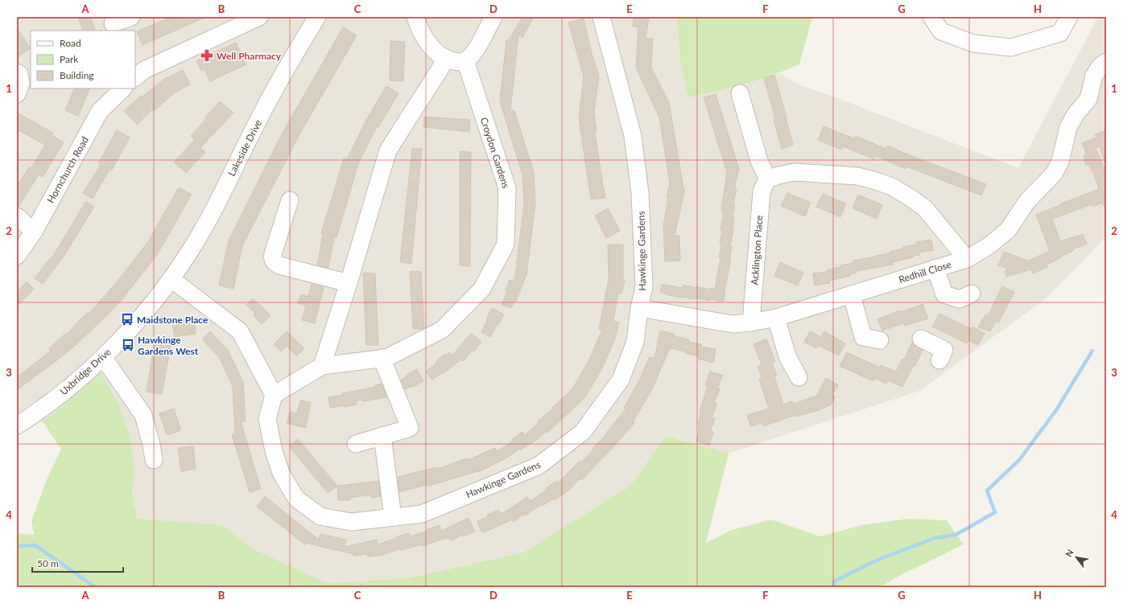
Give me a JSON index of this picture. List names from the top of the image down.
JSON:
{
  "streets": {
    "street": [
      "Lakeside Drive",
      "Croydon Gardens",
      "Hornchurch Road",
      "Acklington Place",
      "Hawkinge Gardens",
      "Redhill Close",
      "Uxbridge Drive"
    ]
  },
  "crossings": [
    ["Lakeside Drive", "Uxbridge Drive"],
    ["Croydon Gardens", "Hawkinge Gardens"],
    ["Acklington Place", "Redhill Close"],
    ["Hawkinge Gardens", "Redhill Close"]
  ],
  "places": {
    "pharmacy": ["Well Pharmacy"],
    "bus stop": ["Maidstone Place", "Hawkinge Gardens West"]
  },
  "legend": ["Road", "Park", "Building"],
  "scale_bar": "50 m",
  "north": "top left",
  "grid": {
    "columns": [
      "A",
      "B",
      "C",
      "D",
      "E",
      "F",
      "G",
      "H"
    ],
    "rows": [
      "1",
      "2",
      "3",
      "4"
    ]
  }
}
